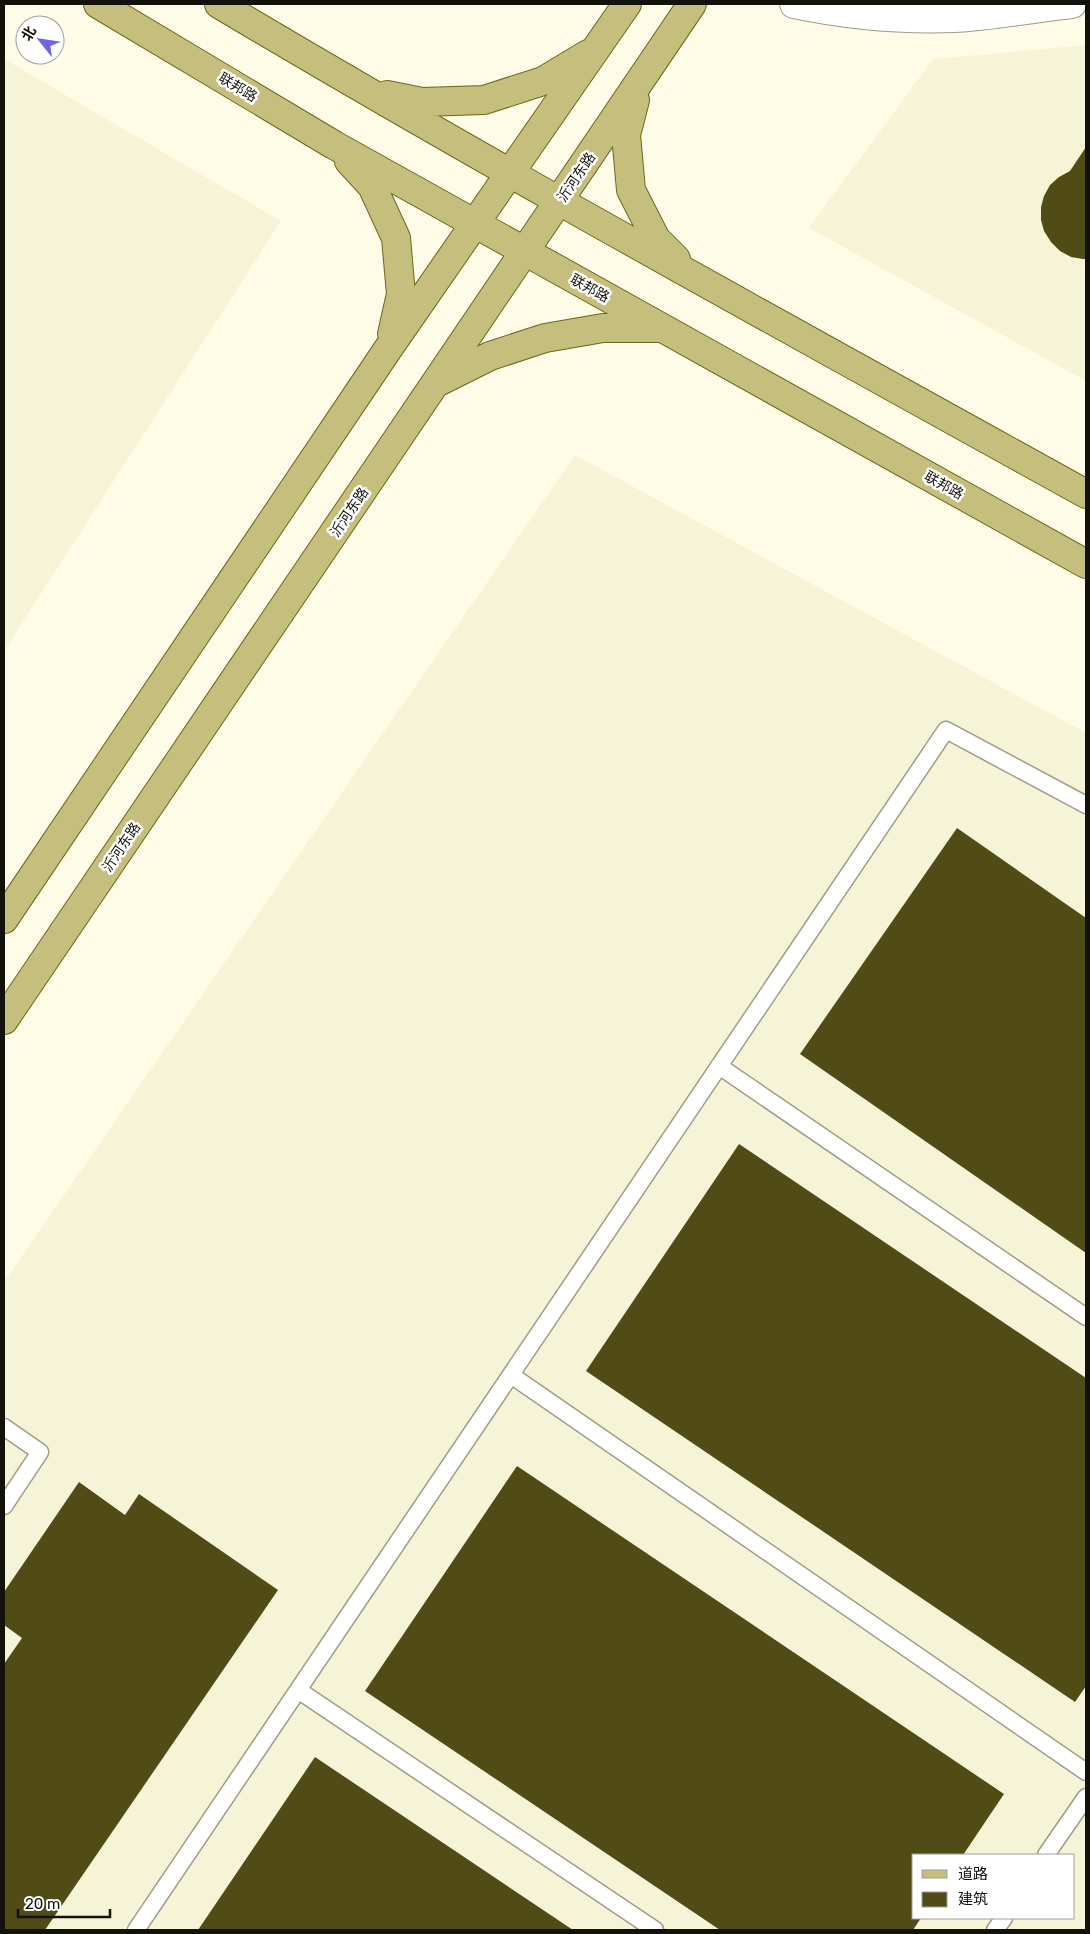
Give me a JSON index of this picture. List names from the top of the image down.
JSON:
{
  "streets": {
    "main road": ["联邦路", "沂河东路"]
  },
  "crossings": [
    ["联邦路", "沂河东路"]
  ],
  "legend": ["道路", "建筑"],
  "scale_bar": "20 m",
  "north": "top left"
}
